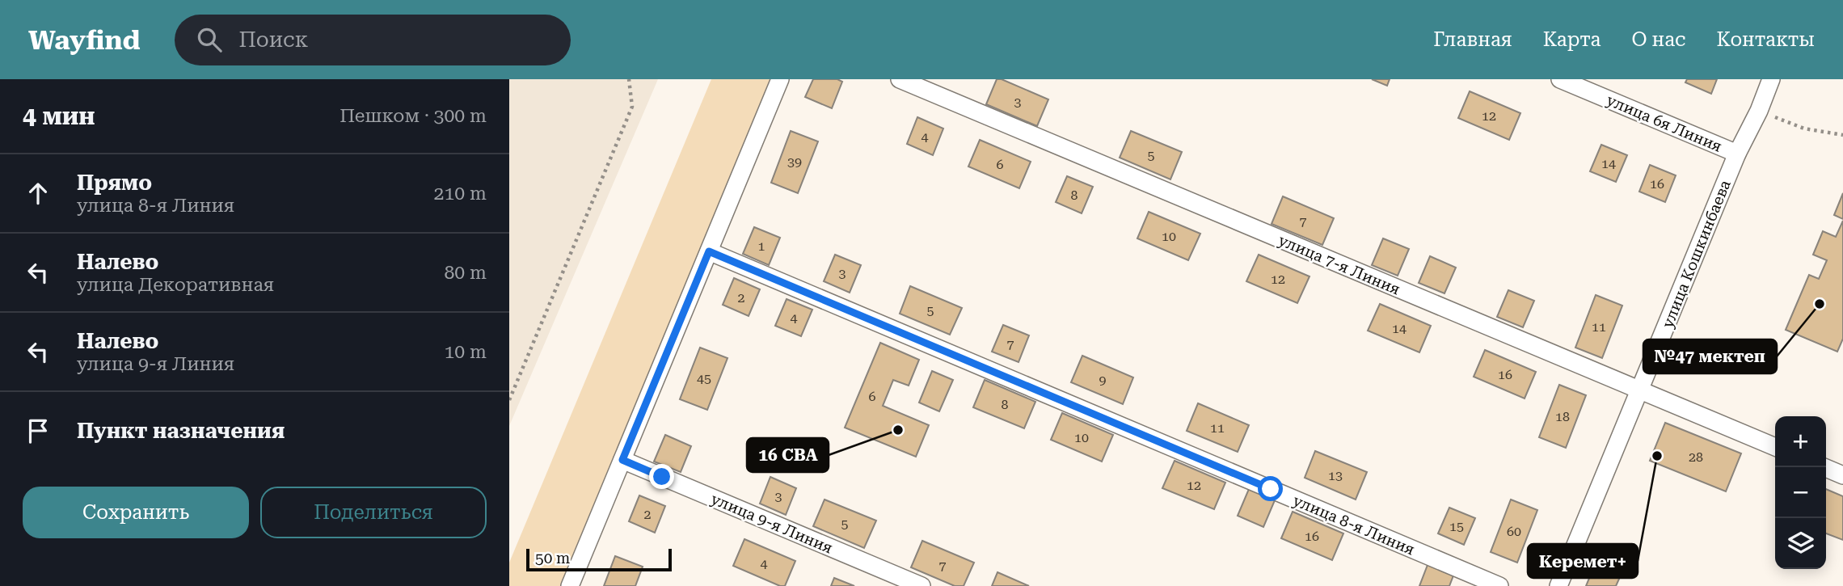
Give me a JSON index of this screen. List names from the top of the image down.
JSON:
{
  "streets": {
    "street": [
      "улица 6я Линия",
      "улица Кошкинбаева",
      "улица 7-я Линия",
      "улица 9-я Линия",
      "улица 8-я Линия"
    ]
  },
  "crossings": [
    ["улица 6я Линия", "улица Кошкинбаева"],
    ["улица Кошкинбаева", "улица 7-я Линия"]
  ],
  "places": ["№47 мектеп", "16 СВА", "Керемет+"],
  "house_numbers": [
    "3",
    "12",
    "4",
    "5",
    "39",
    "14",
    "6",
    "16",
    "8",
    "7",
    "10",
    "1",
    "3",
    "12",
    "2",
    "5",
    "4",
    "11",
    "14",
    "7",
    "16",
    "45",
    "9",
    "6",
    "8",
    "18",
    "11",
    "10",
    "28",
    "13",
    "12",
    "3",
    "2",
    "5",
    "15",
    "60",
    "16",
    "4",
    "7"
  ],
  "scale_bar": "50 m",
  "page": {
    "header": "Wayfind",
    "search": "Поиск",
    "nav": [
      "Главная",
      "Карта",
      "О нас",
      "Контакты"
    ],
    "heading": ["4 мин", "Пешком · 300 m"],
    "list": [
      ["Прямо", "улица 8-я Линия", "210 m"],
      ["Налево", "улица Декоративная", "80 m"],
      ["Налево", "улица 9-я Линия", "10 m"],
      "Пункт назначения"
    ],
    "map_buttons": ["+", "−"],
    "buttons": ["Сохранить", "Поделиться"],
    "scale": "50 m"
  }
}
